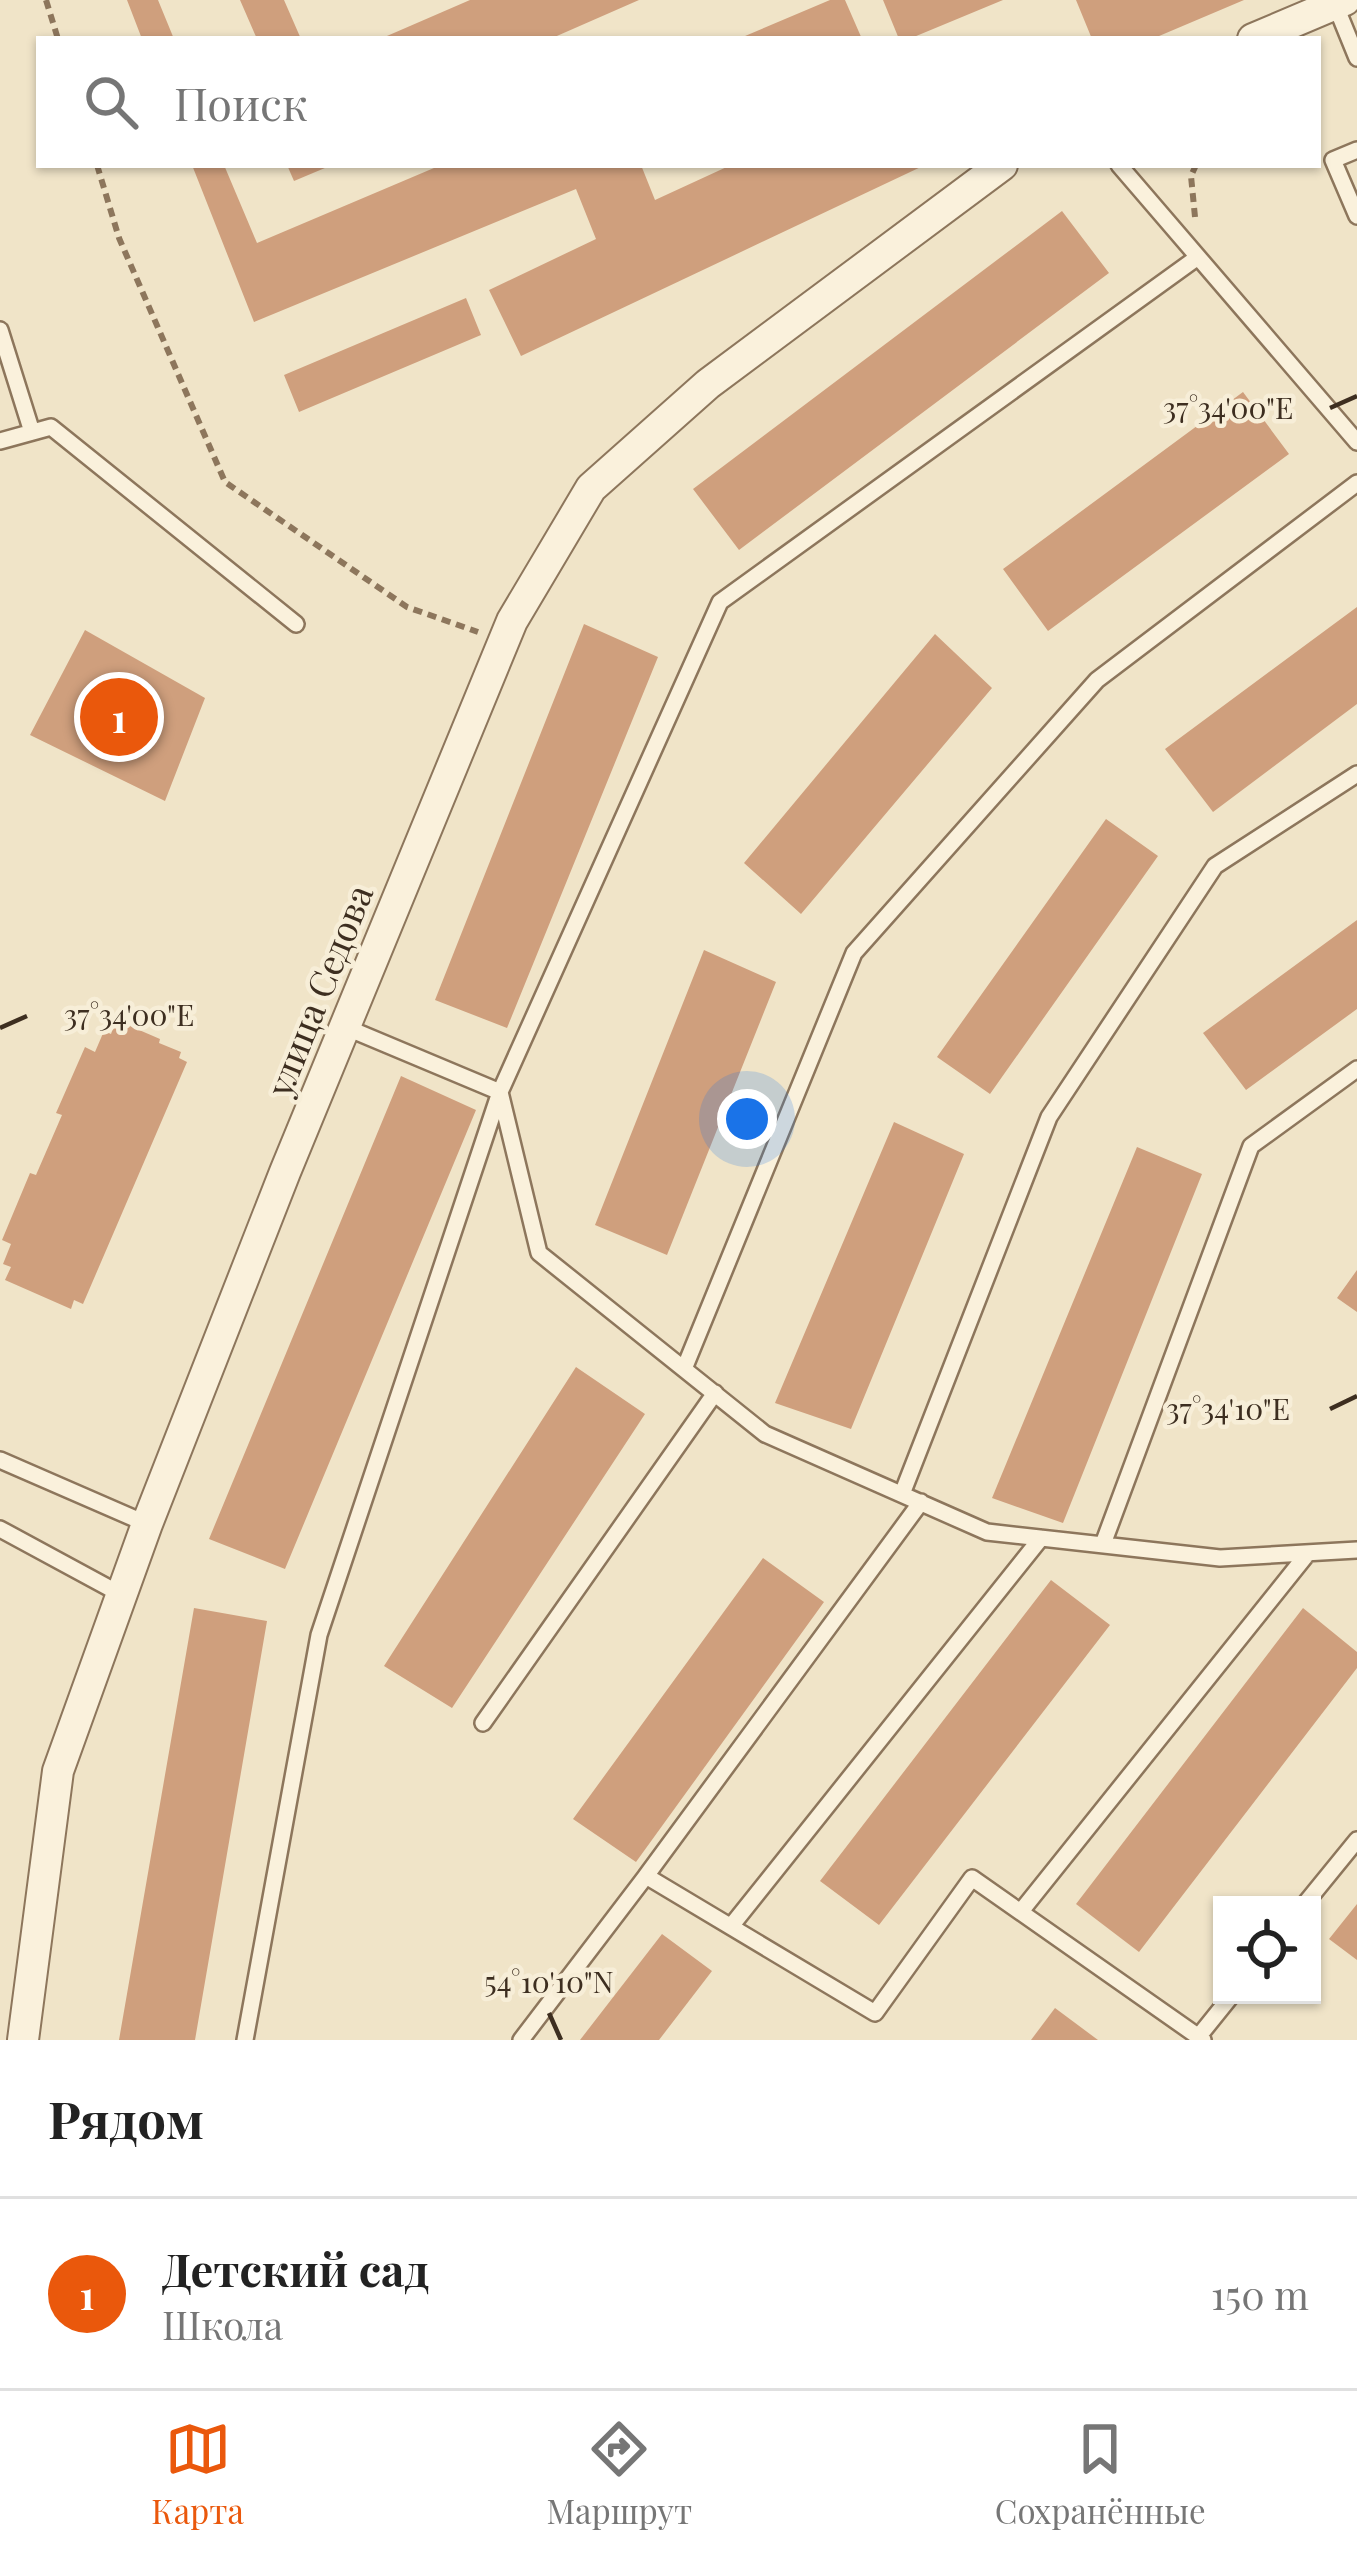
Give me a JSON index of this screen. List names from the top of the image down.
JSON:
{
  "streets": {
    "street": ["улица Седова"]
  },
  "page": {
    "search": "Поиск",
    "pins": "1",
    "heading": "Рядом",
    "list": [
      {
        "mark": "1",
        "name": "Детский сад",
        "note": "Школа",
        "value": "150 m"
      }
    ],
    "nav": ["Карта", "Маршрут", "Сохранённые"]
  },
  "coordinates": ["37°34'00\"E", "37°34'10\"E", "54°10'10\"N"]
}
